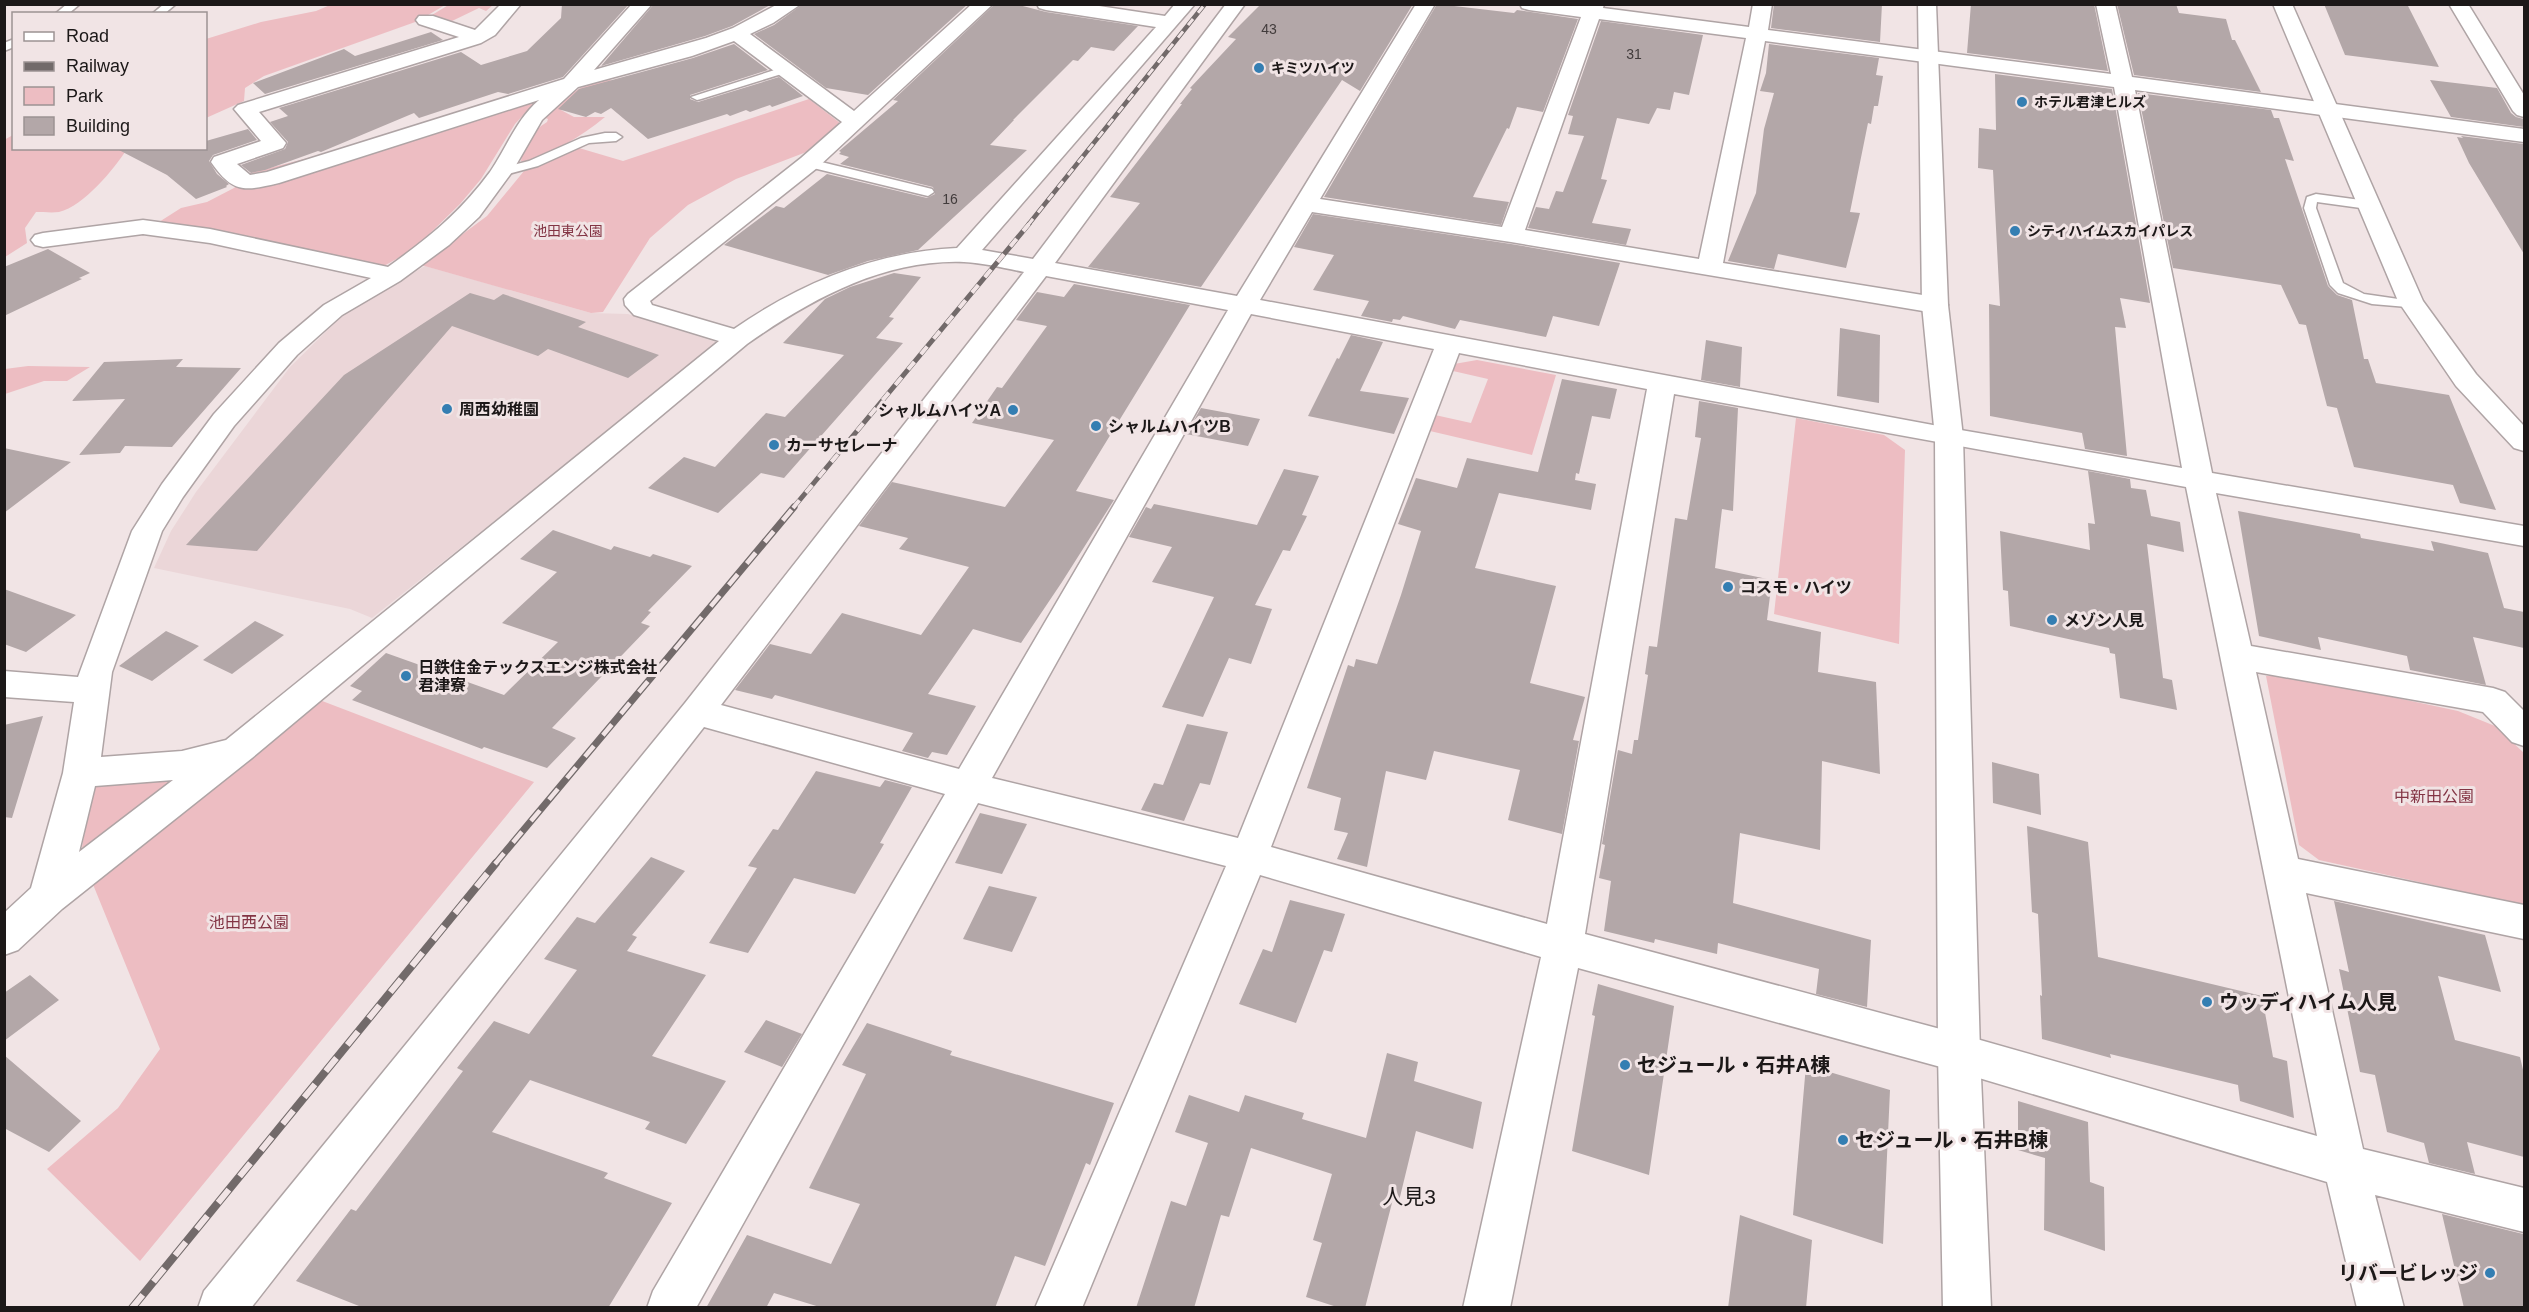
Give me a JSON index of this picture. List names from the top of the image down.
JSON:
{
  "districts": ["人見3"],
  "parks": ["池田東公園", "中新田公園", "池田西公園"],
  "places": [
    "キミツハイツ",
    "ホテル君津ヒルズ",
    "シティハイムスカイパレス",
    "周西幼稚園",
    "シャルムハイツA",
    "シャルムハイツB",
    "カーサセレーナ",
    "コスモ・ハイツ",
    "メゾン人見",
    "日鉄住金テックスエンジ株式会社 君津寮",
    "ウッディハイム人見",
    "セジュール・石井A棟",
    "セジュール・石井B棟",
    "リバービレッジ"
  ],
  "house_numbers": ["43", "31", "16"],
  "legend": [
    "Road",
    "Railway",
    "Park",
    "Building"
  ]
}
